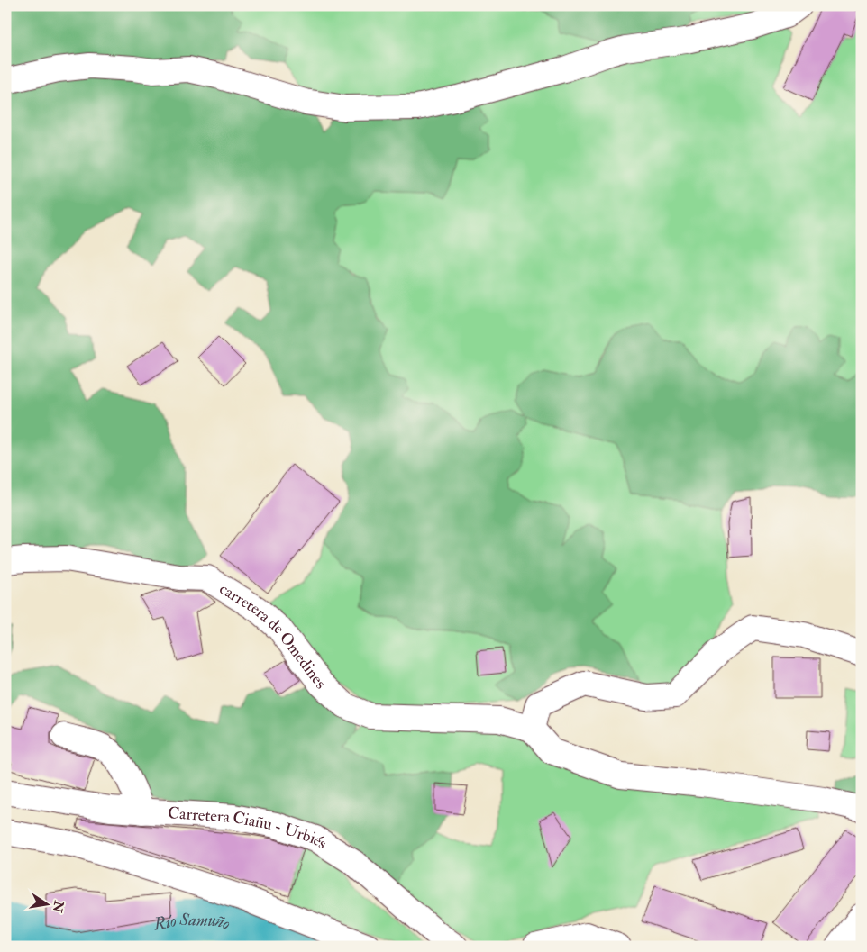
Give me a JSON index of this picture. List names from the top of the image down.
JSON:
{
  "streets": {
    "street": ["carretera de Omedines", "Carretera Ciañu - Urbiés"]
  },
  "water": ["Río Samuño"],
  "north": "right"
}
